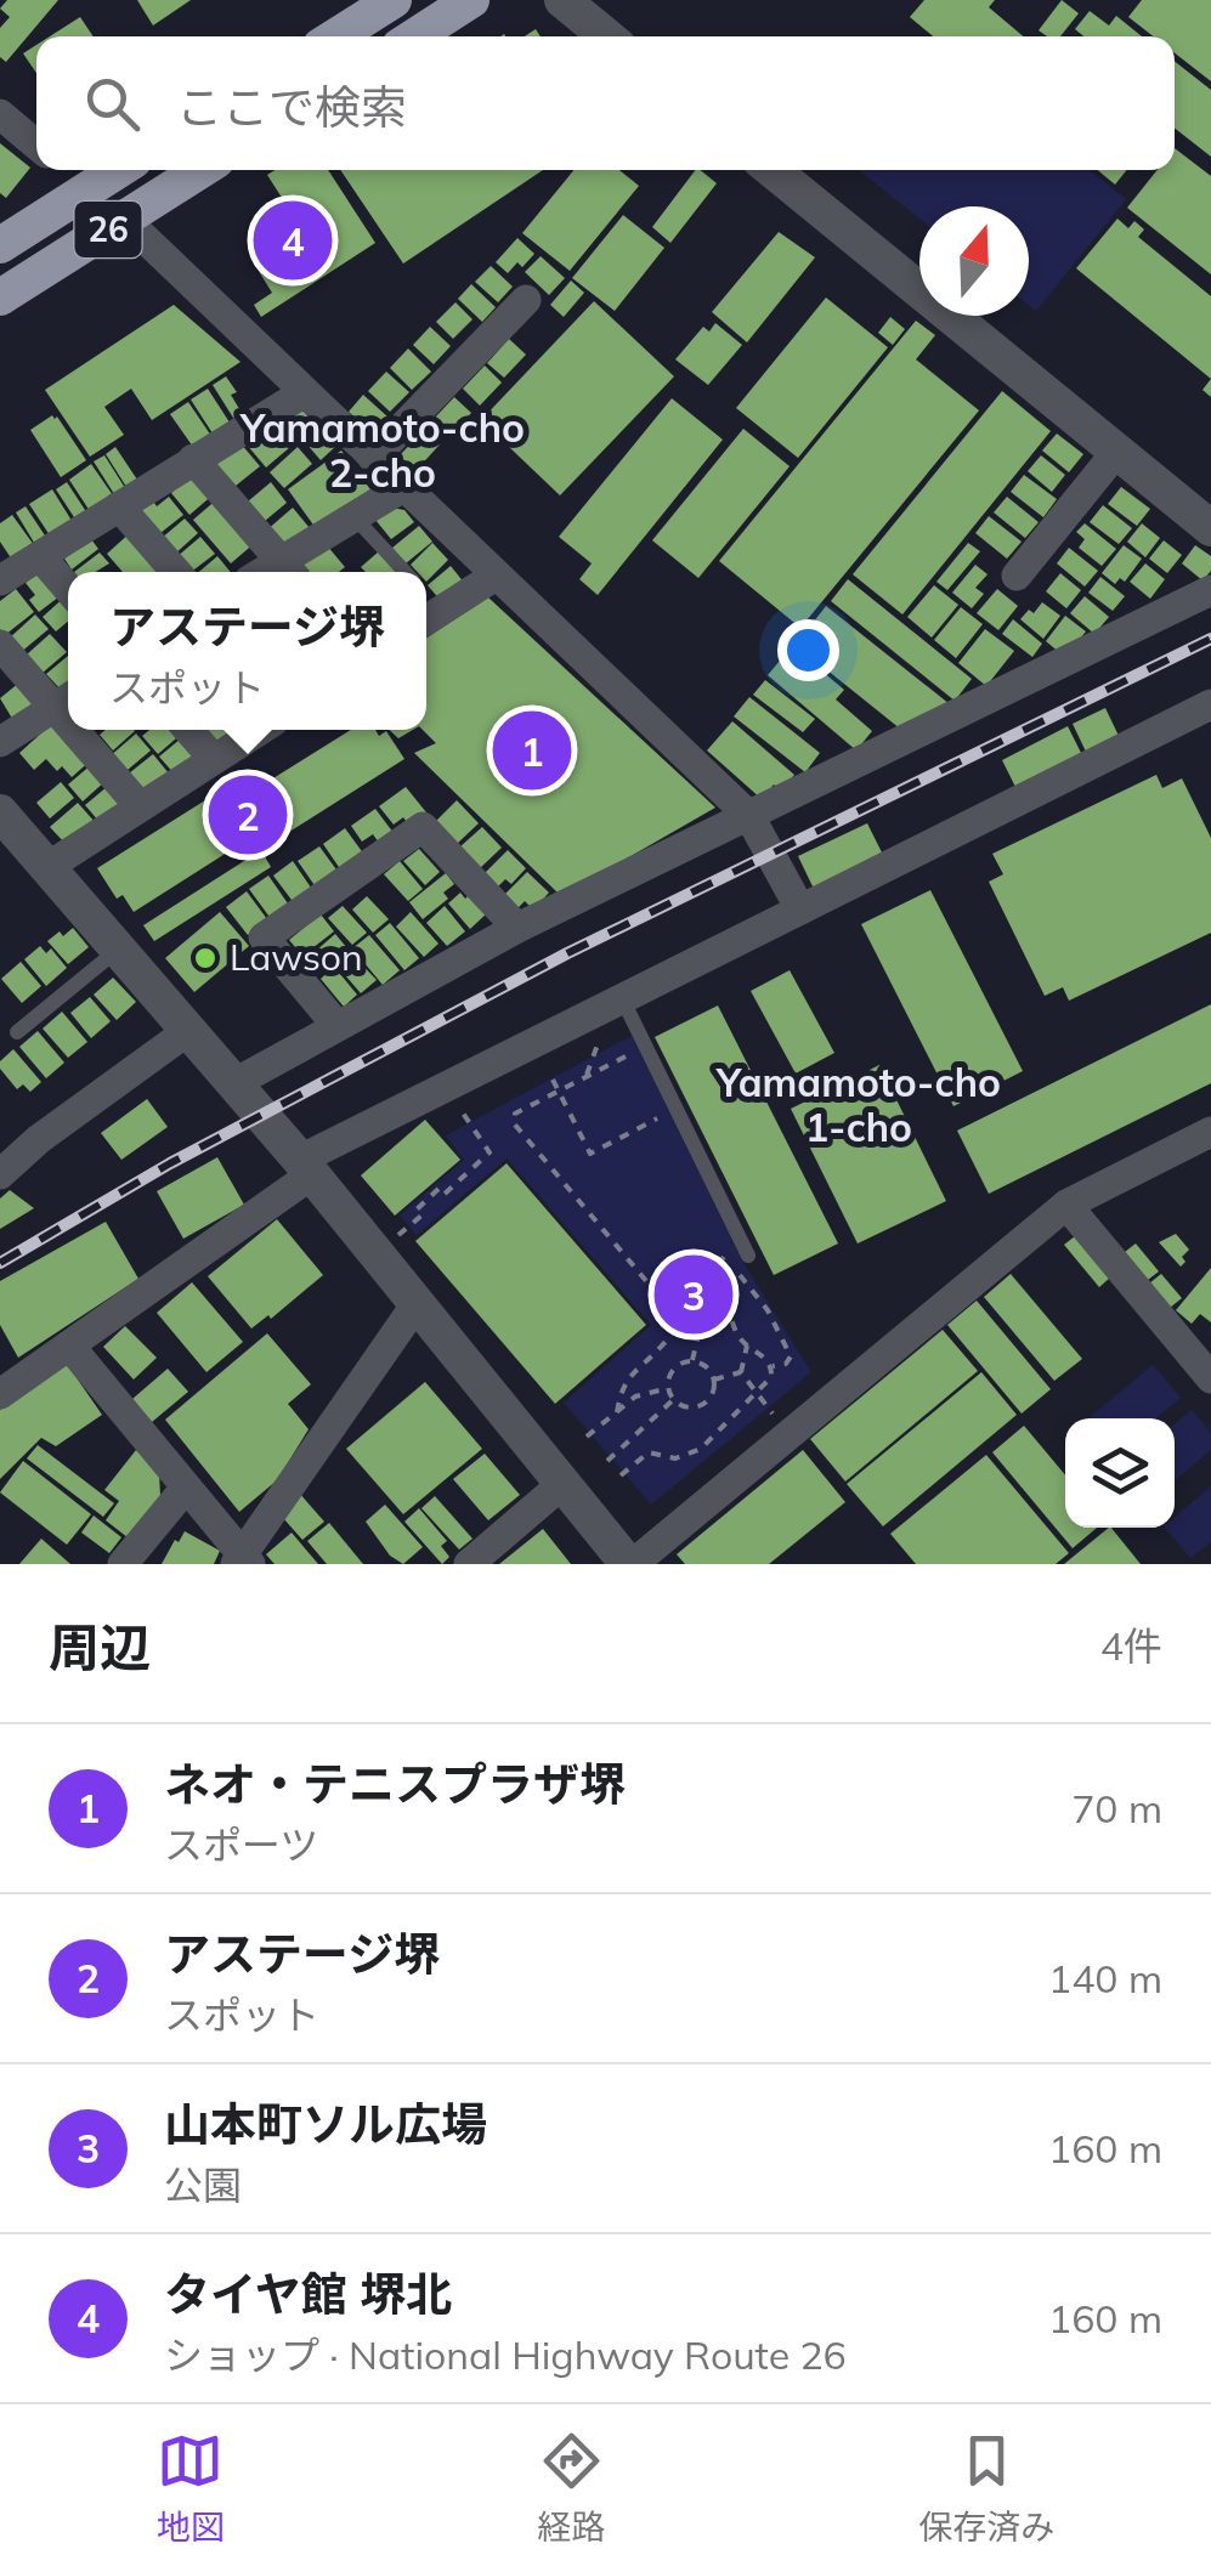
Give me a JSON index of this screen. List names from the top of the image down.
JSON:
{
  "streets": {
    "highway": ["26"]
  },
  "districts": ["Yamamoto-cho 2-cho", "Yamamoto-cho 1-cho"],
  "places": ["Lawson"],
  "north": "top",
  "page": {
    "search": "ここで検索",
    "pins": [
      "4",
      "1",
      "2",
      "3"
    ],
    "popup": ["アステージ堺", "スポット"],
    "heading": ["周辺", "4件"],
    "list": [
      {
        "mark": "1",
        "name": "ネオ・テニスプラザ堺",
        "note": "スポーツ",
        "value": "70 m"
      },
      {
        "mark": "2",
        "name": "アステージ堺",
        "note": "スポット",
        "value": "140 m"
      },
      {
        "mark": "3",
        "name": "山本町ソル広場",
        "note": "公園",
        "value": "160 m"
      },
      {
        "mark": "4",
        "name": "タイヤ館 堺北",
        "note": "ショップ · National Highway Route 26",
        "value": "160 m"
      }
    ],
    "nav": ["地図", "経路", "保存済み"]
  }
}
